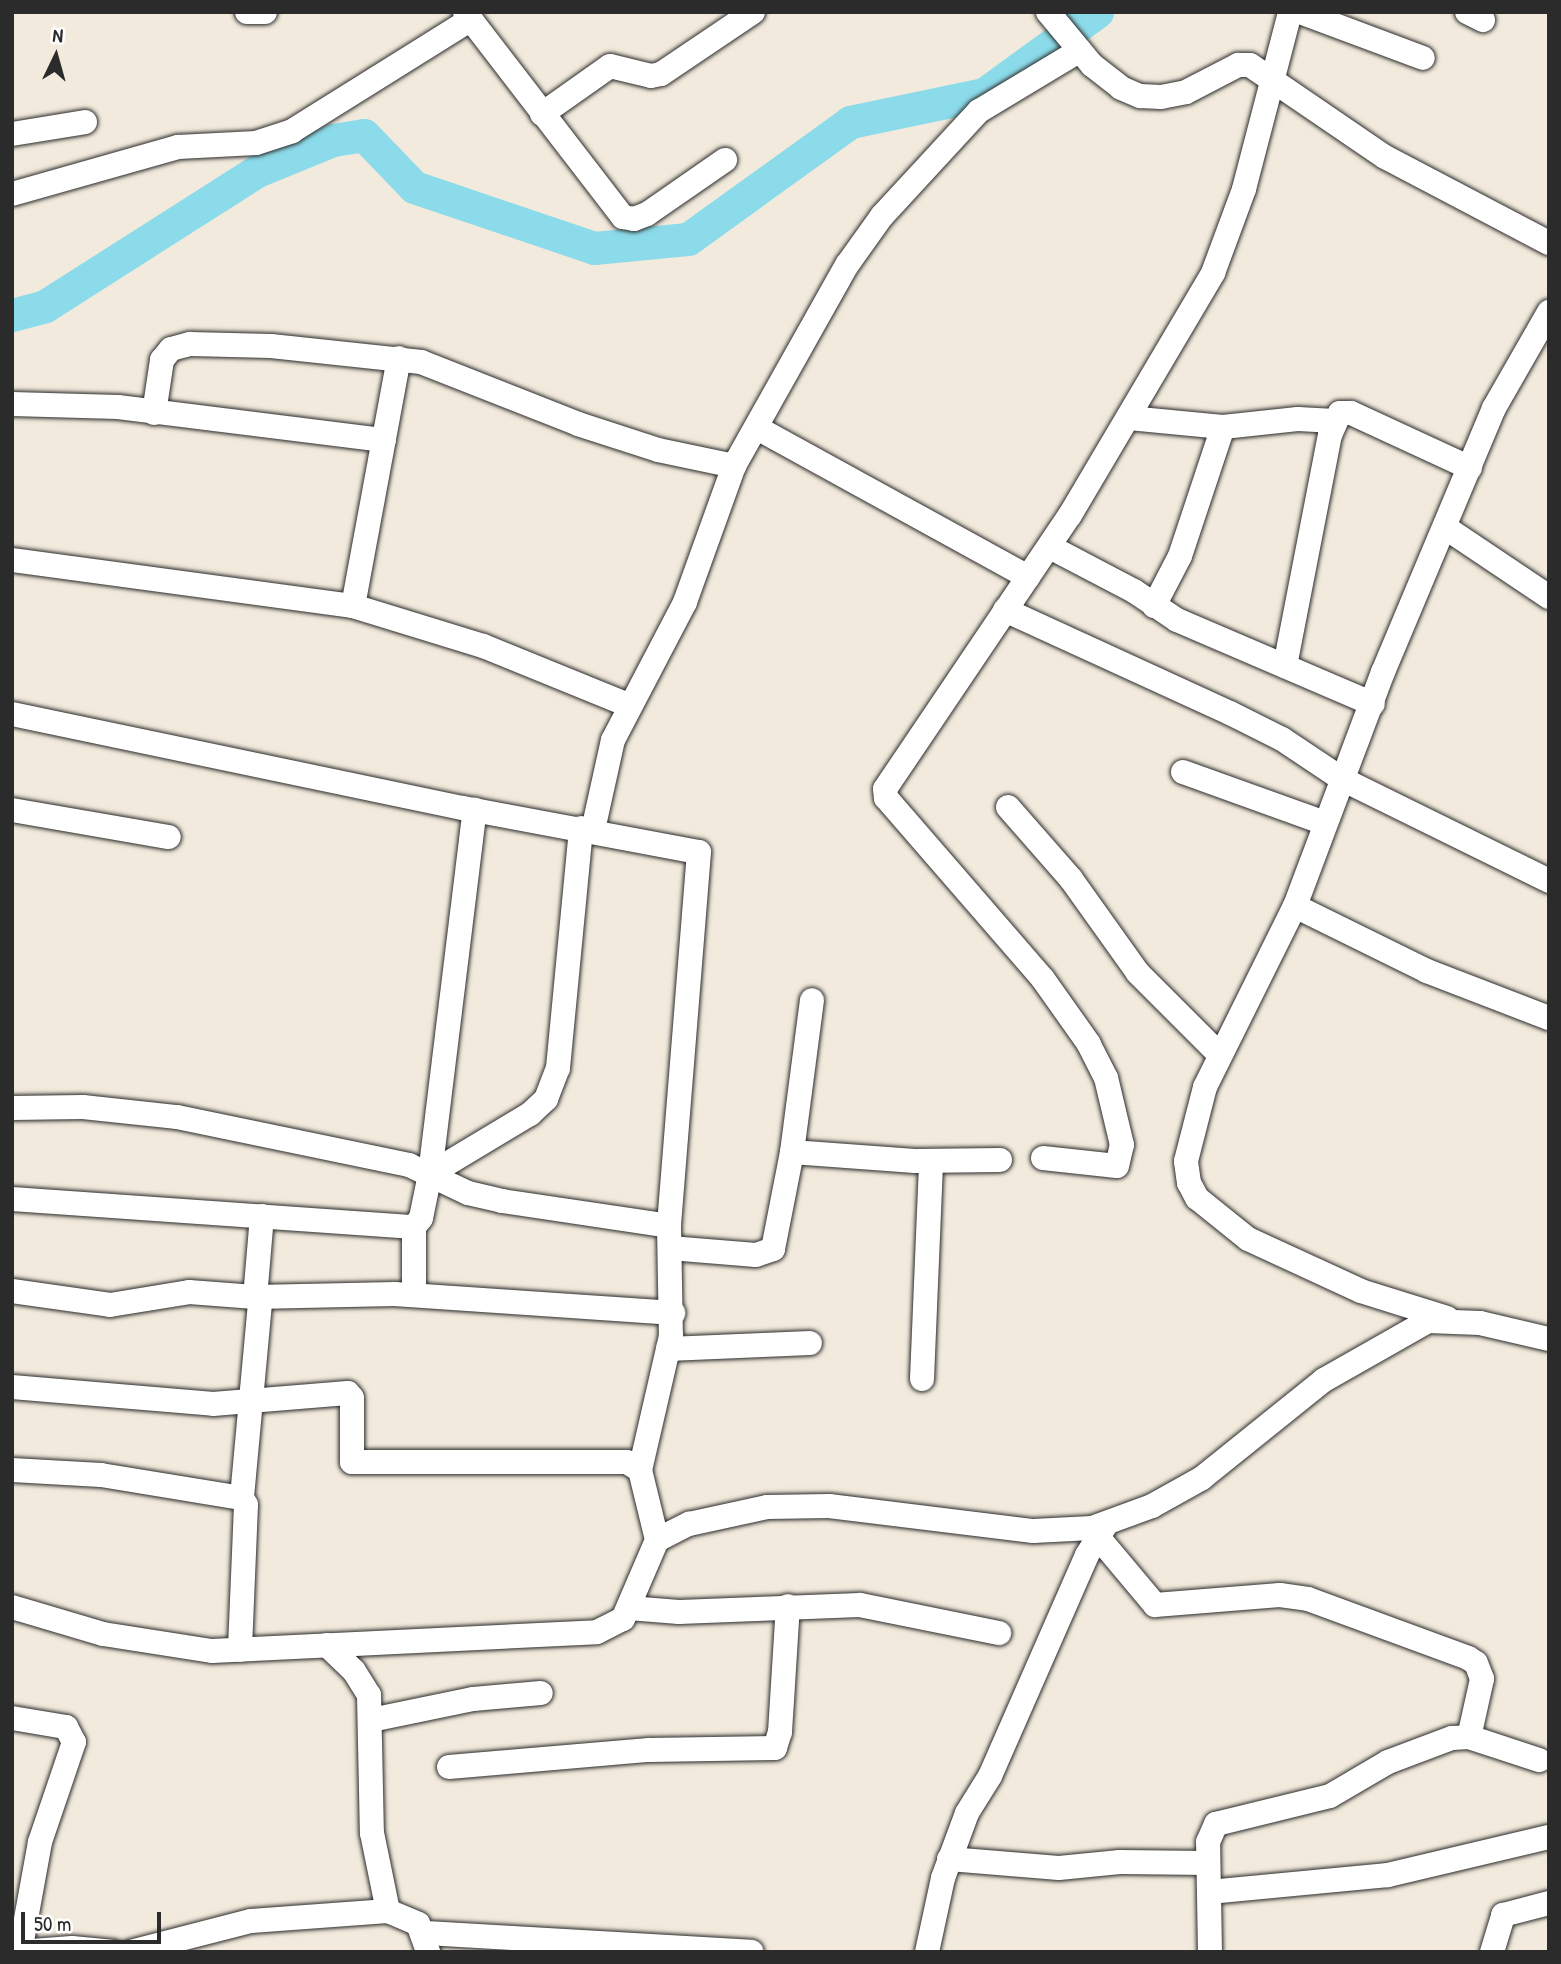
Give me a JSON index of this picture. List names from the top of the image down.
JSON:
{
  "scale_bar": "50 m",
  "north": "top"
}
